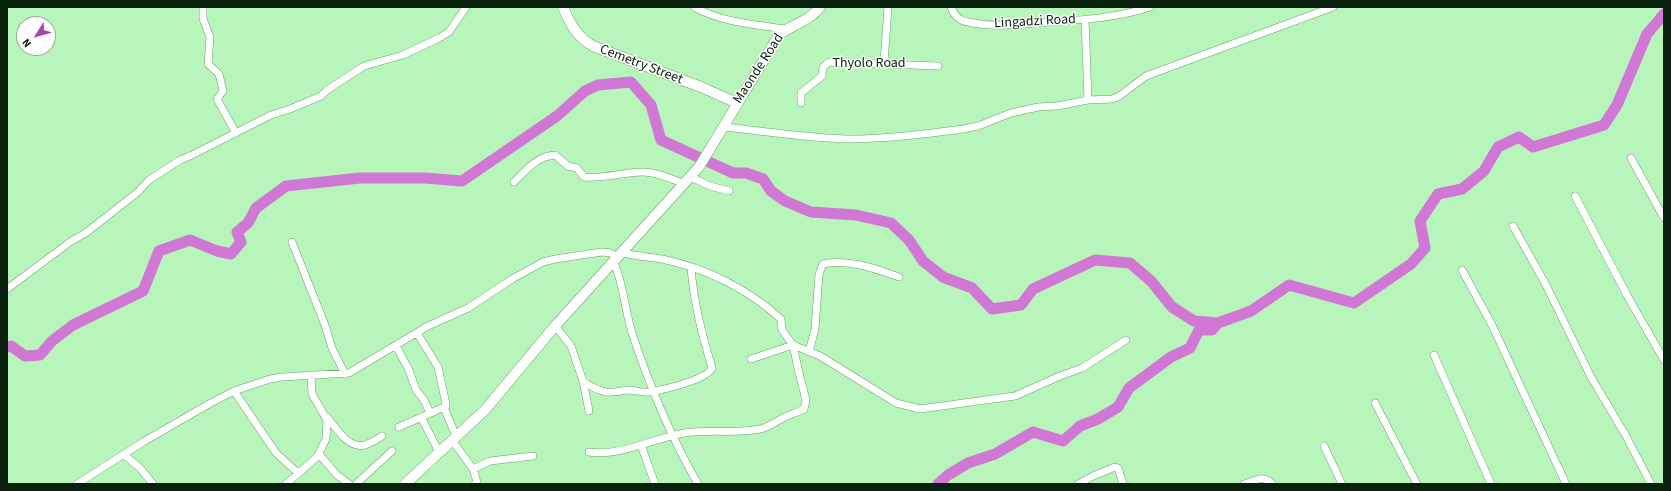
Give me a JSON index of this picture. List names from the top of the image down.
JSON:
{
  "streets": {
    "street": [
      "Lingadzi Road",
      "Thyolo Road",
      "Cemetry Street",
      "Maonde Road"
    ]
  },
  "crossings": [
    ["Cemetry Street", "Maonde Road"]
  ],
  "north": "bottom left"
}
